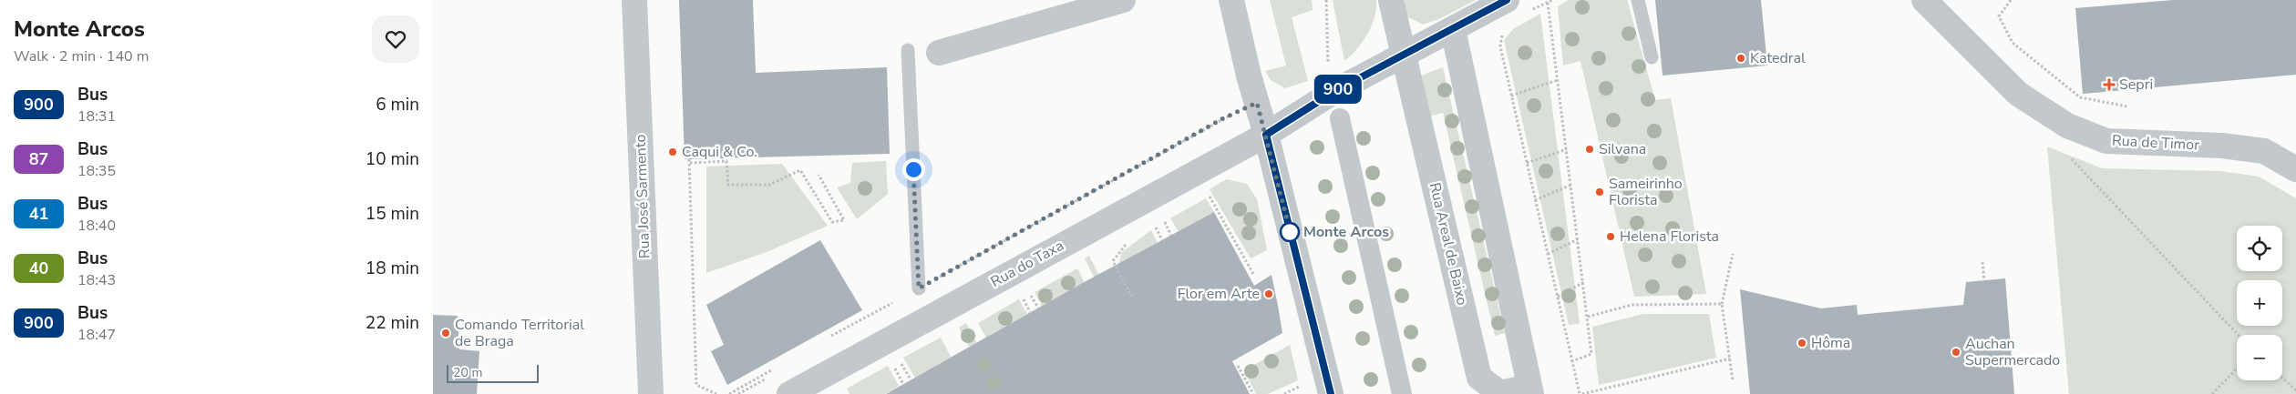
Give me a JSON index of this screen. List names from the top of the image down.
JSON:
{
  "streets": {
    "street": [
      "Rua de Timor",
      "Rua José Sarmento",
      "Rua Areal de Baixo",
      "Rua do Taxa"
    ]
  },
  "crossings": [
    ["Rua Areal de Baixo", "Rua do Taxa"]
  ],
  "places": {
    "other": [
      "Katedral",
      "Silvana",
      "Caqui & Co.",
      "Sameirinho Florista",
      "Monte Arcos",
      "Helena Florista",
      "Flor em Arte",
      "Comando Territorial de Braga",
      "Hôma",
      "Auchan Supermercado"
    ],
    "health": ["Sepri"]
  },
  "lines": ["bus line 900"],
  "scale_bar": "20 m",
  "page": {
    "heading": ["Monte Arcos", "Walk · 2 min · 140 m"],
    "on_map": "900",
    "list": [
      {
        "mark": "900",
        "name": "Bus",
        "note": "18:31",
        "value": "6 min"
      },
      {
        "mark": "87",
        "name": "Bus",
        "note": "18:35",
        "value": "10 min"
      },
      {
        "mark": "41",
        "name": "Bus",
        "note": "18:40",
        "value": "15 min"
      },
      {
        "mark": "40",
        "name": "Bus",
        "note": "18:43",
        "value": "18 min"
      },
      {
        "mark": "900",
        "name": "Bus",
        "note": "18:47",
        "value": "22 min"
      }
    ],
    "map_buttons": ["+", "−"],
    "scale": "20 m"
  }
}
